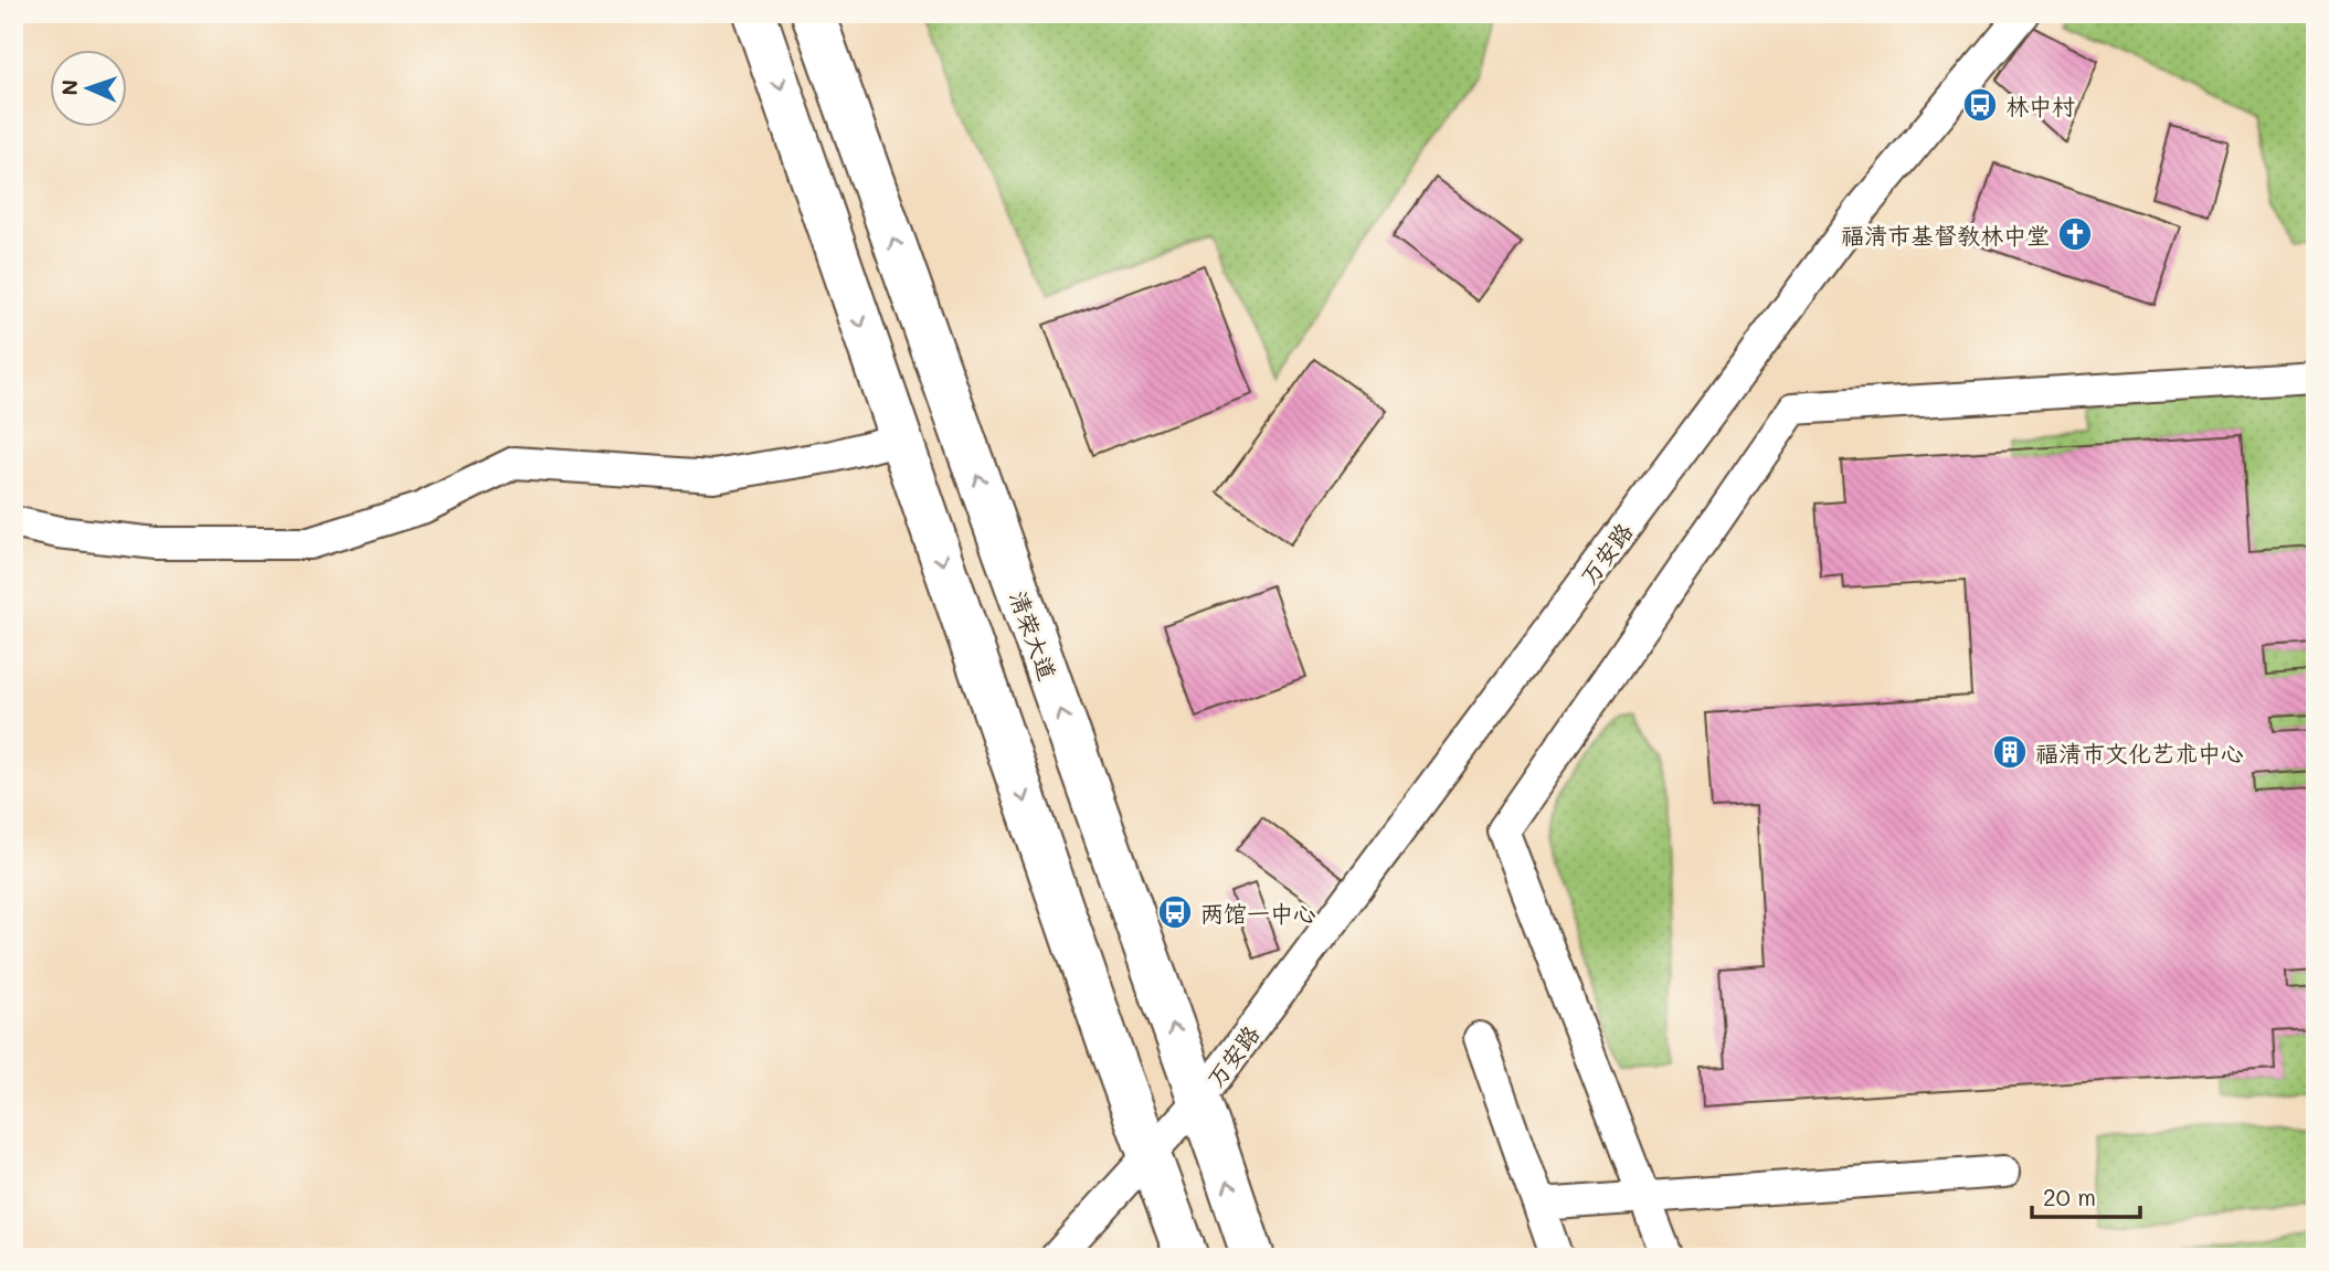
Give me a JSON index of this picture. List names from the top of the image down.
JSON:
{
  "streets": {
    "main road": ["清荣大道"],
    "street": ["万安路"]
  },
  "crossings": [
    ["万安路", "清荣大道"]
  ],
  "places": {
    "bus stop": ["林中村", "两馆一中心"],
    "church": ["福清市基督教林中堂"],
    "building": ["福清市文化艺术中心"]
  },
  "scale_bar": "20 m",
  "north": "left"
}
